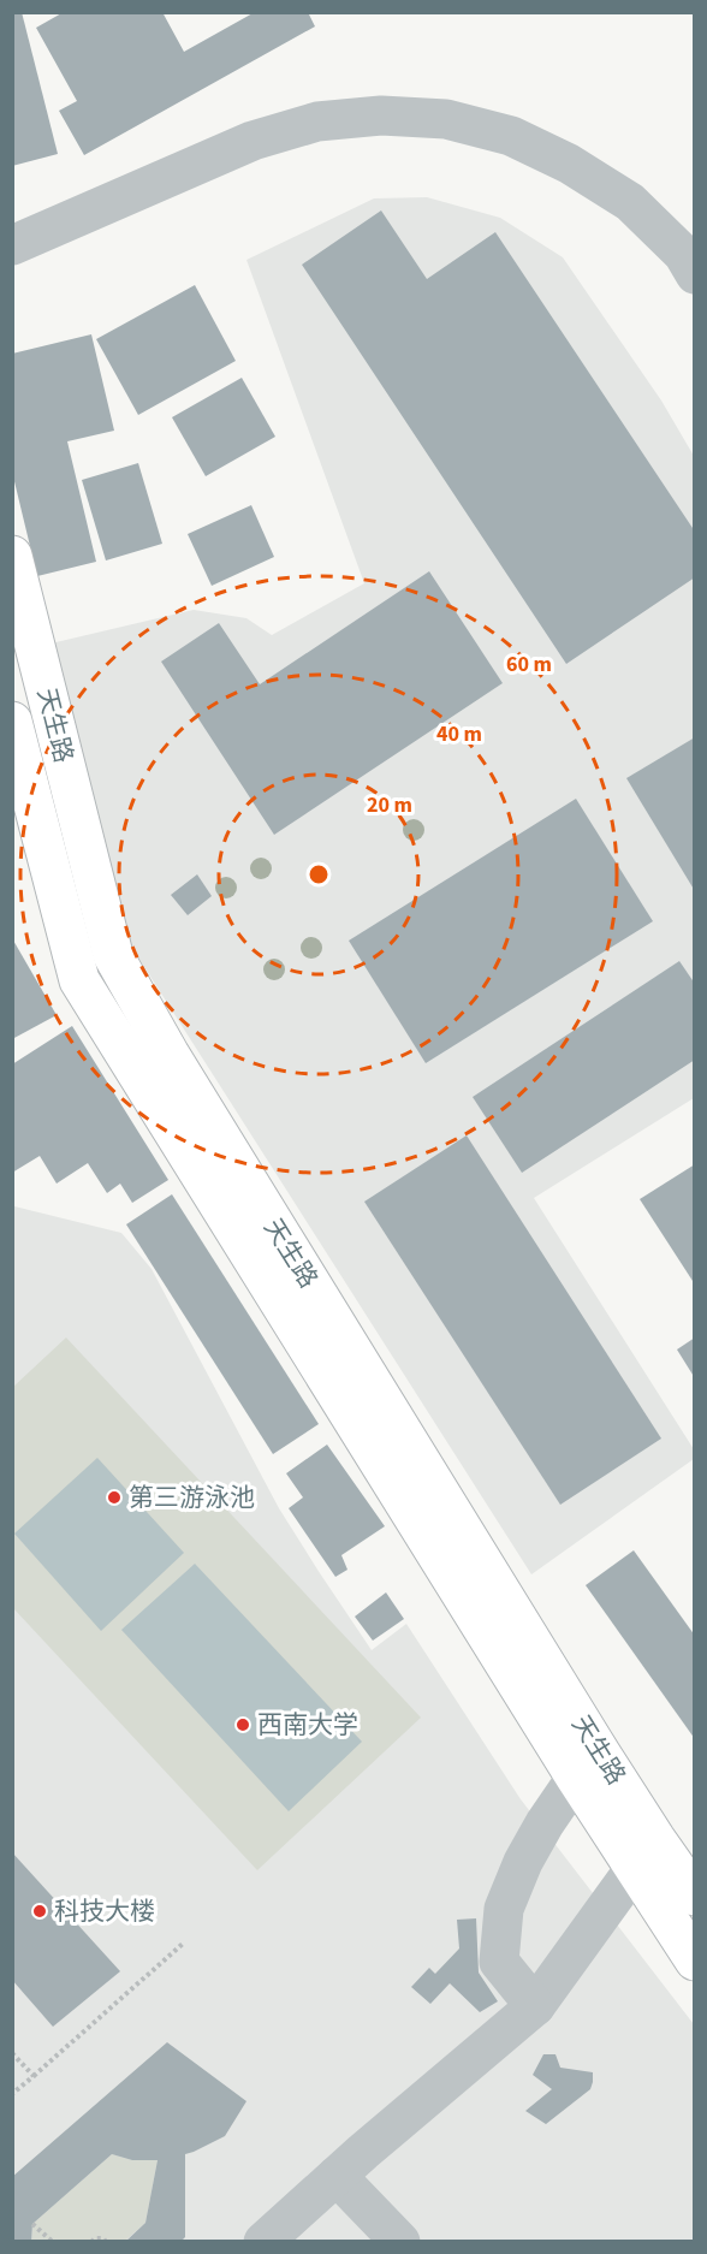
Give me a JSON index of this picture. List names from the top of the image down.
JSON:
{
  "streets": {
    "highway": ["天生路"]
  },
  "places": ["第三游泳池", "西南大学", "科技大楼"],
  "rings": ["60 m", "40 m", "20 m"]
}
